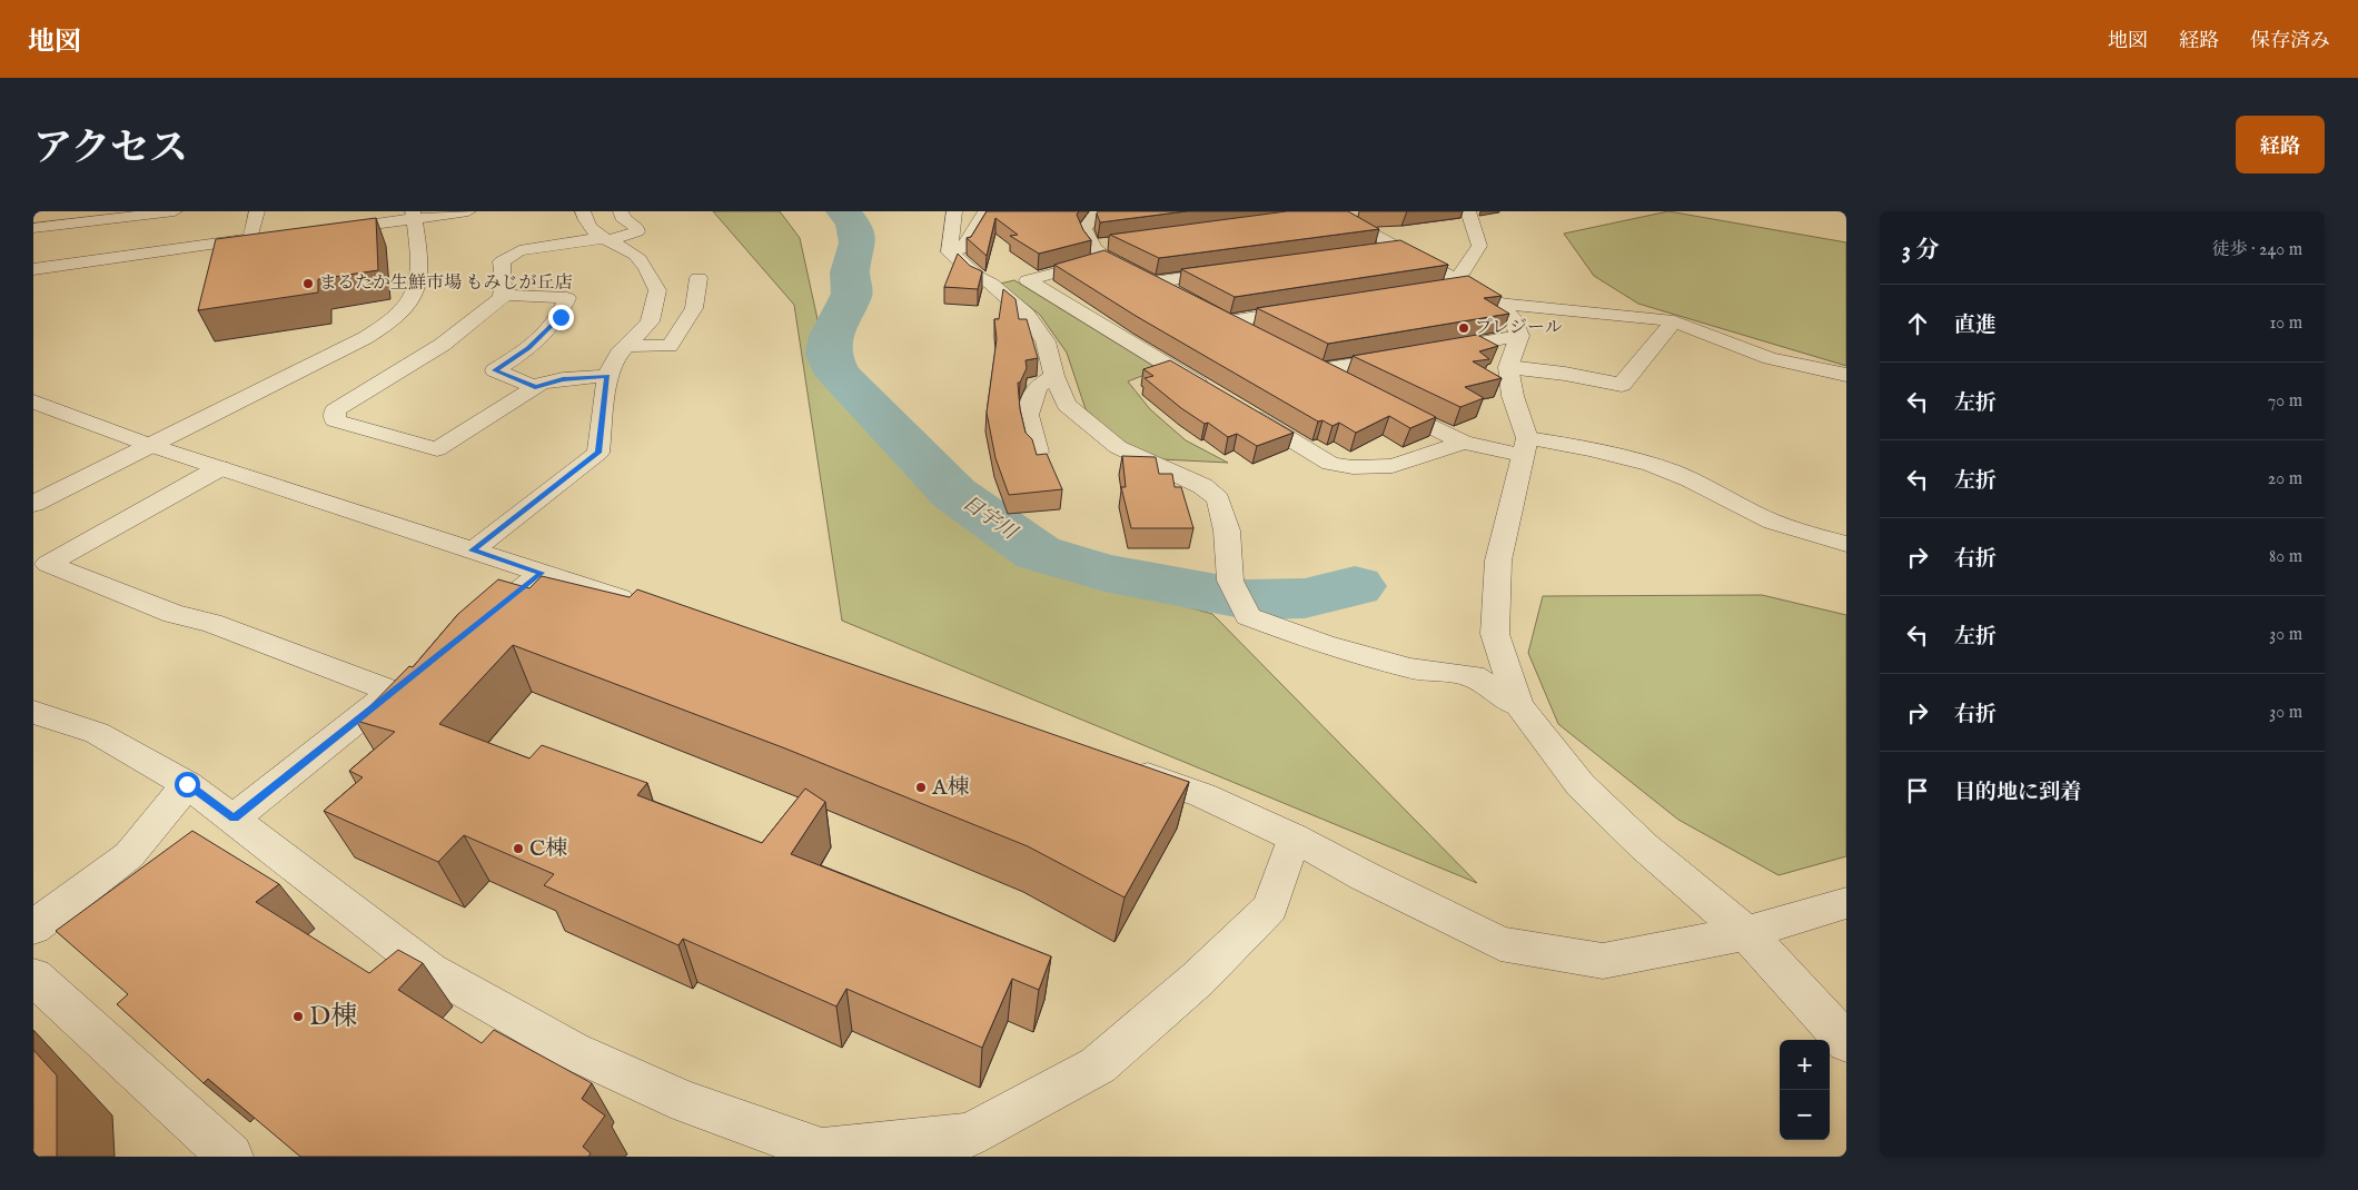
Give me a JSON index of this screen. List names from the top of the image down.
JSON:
{
  "water": ["日宇川"],
  "places": [
    "まるたか生鮮市場 もみじが丘店",
    "プレジール",
    "A棟",
    "C棟",
    "D棟"
  ],
  "page": {
    "header": "地図",
    "nav": ["地図", "経路", "保存済み"],
    "title": "アクセス",
    "buttons": "経路",
    "heading": ["3 分", "徒歩 · 240 m"],
    "list": [
      ["直進", "10 m"],
      ["左折", "70 m"],
      ["左折", "20 m"],
      ["右折", "80 m"],
      ["左折", "30 m"],
      ["右折", "30 m"],
      "目的地に到着"
    ],
    "map_buttons": ["+", "−"]
  }
}
